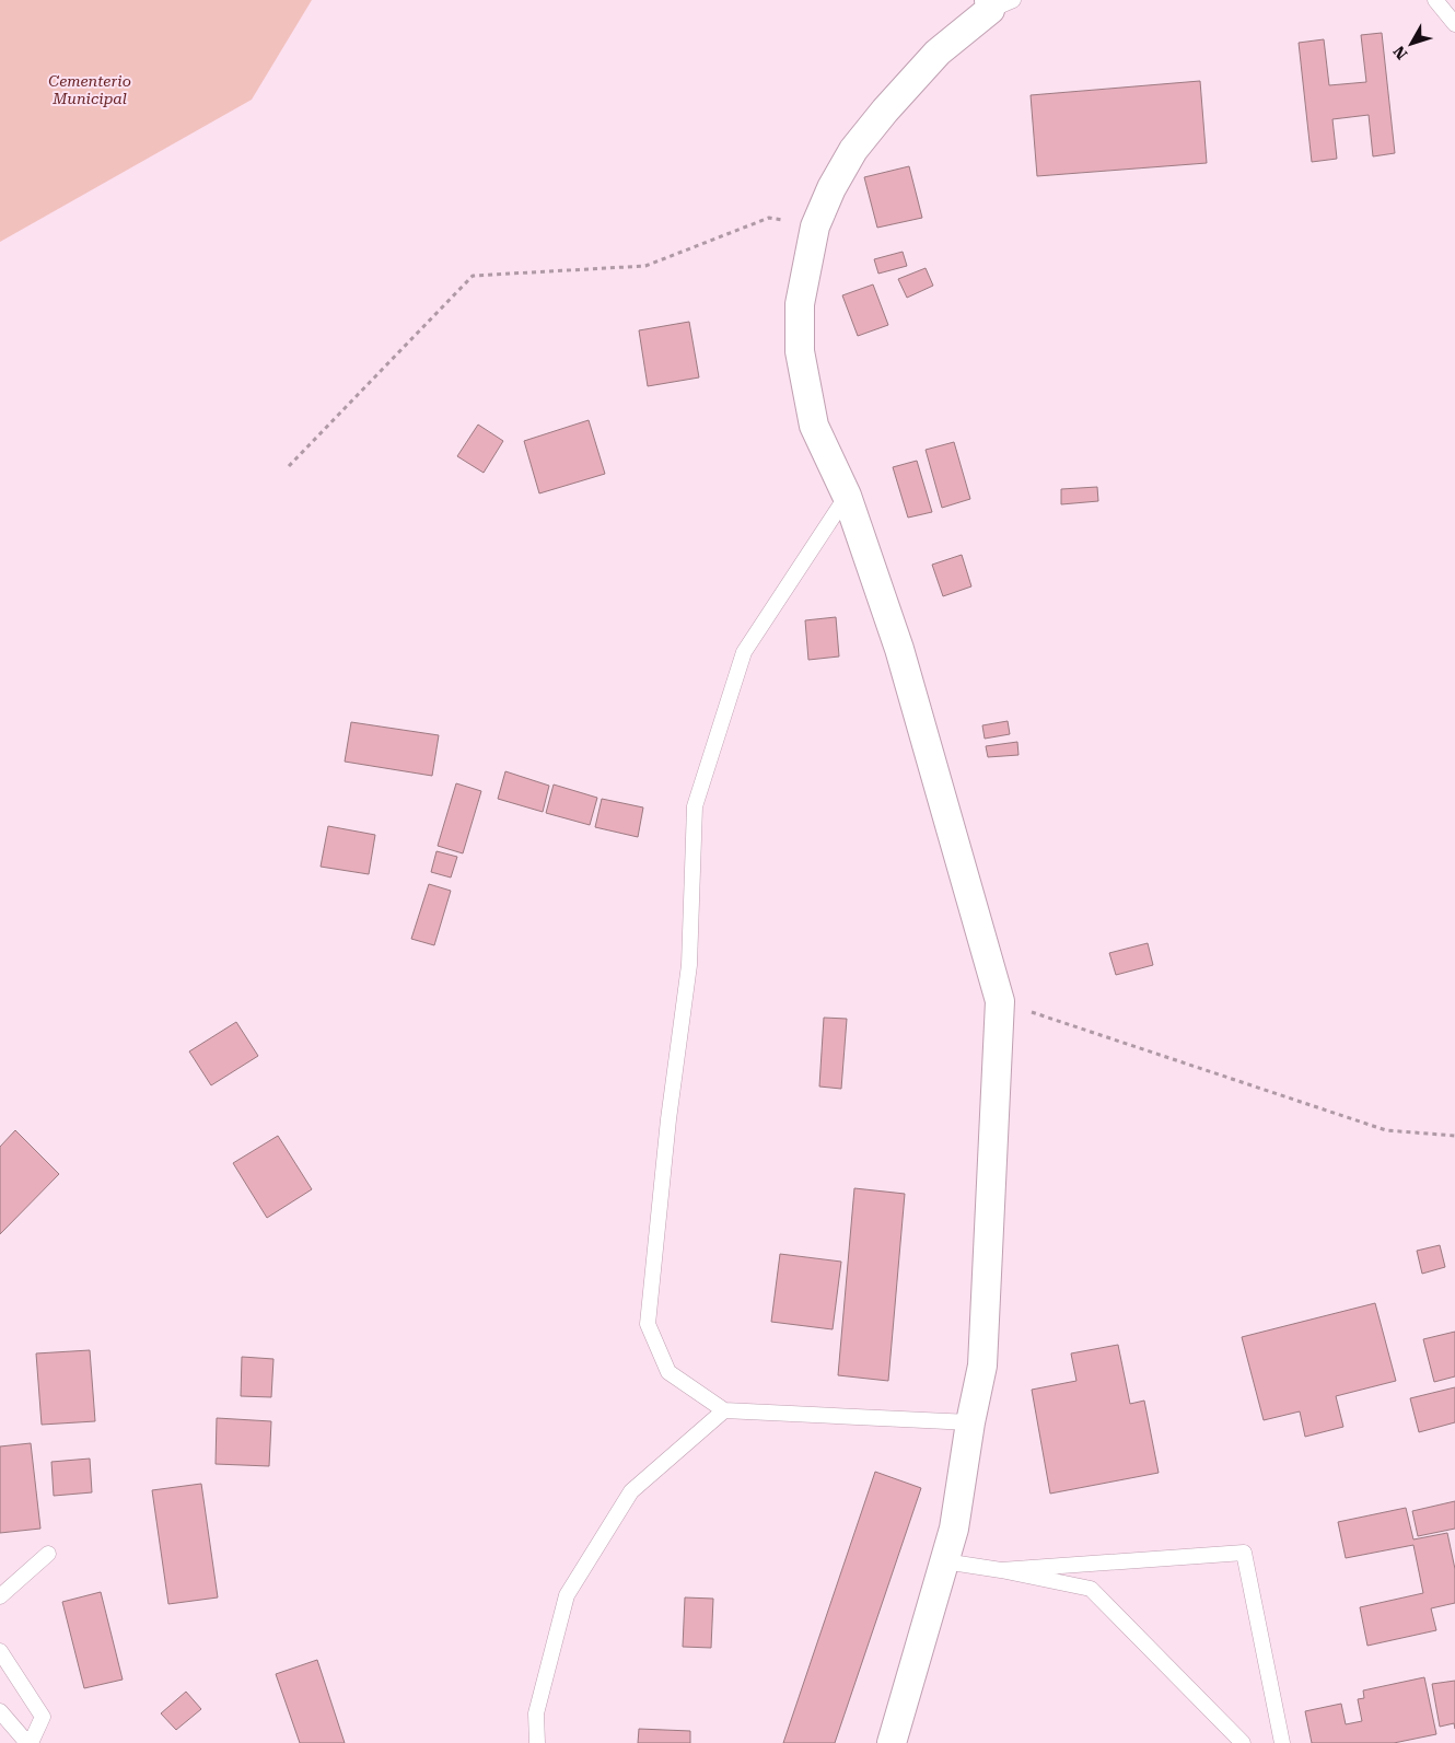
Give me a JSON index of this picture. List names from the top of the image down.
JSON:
{
  "parks": ["Cementerio Municipal"],
  "north": "bottom left"
}
